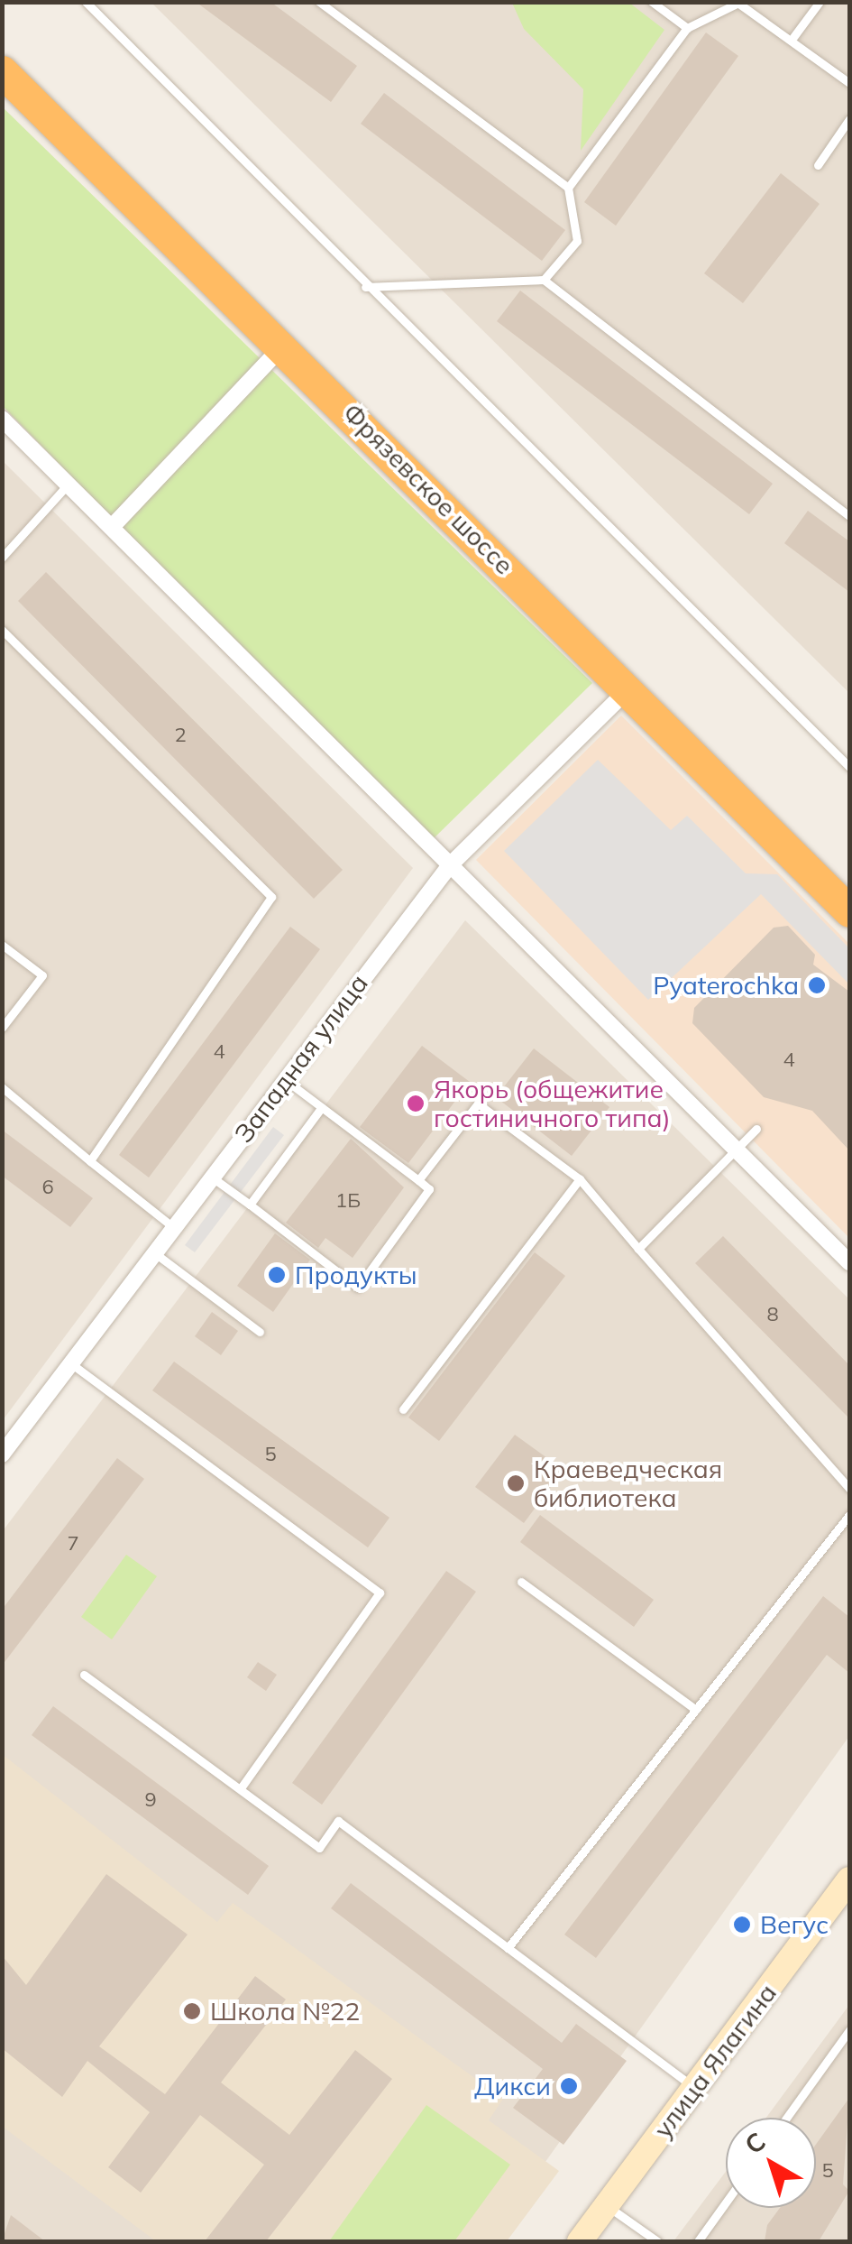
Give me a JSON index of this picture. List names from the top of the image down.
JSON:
{
  "streets": {
    "highway": ["Фрязевское шоссе"],
    "street": ["Западная улица", "улица Ялагина"]
  },
  "crossings": [
    ["Фрязевское шоссе", "Западная улица"]
  ],
  "places": [
    "Pyaterochka",
    "Якорь (общежитие гостиничного типа)",
    "Продукты",
    "Краеведческая библиотека",
    "Вегус",
    "Школа №22",
    "Дикси"
  ],
  "house_numbers": [
    "2",
    "4",
    "4",
    "6",
    "1Б",
    "8",
    "5",
    "7",
    "9",
    "5"
  ],
  "north": "top left"
}
